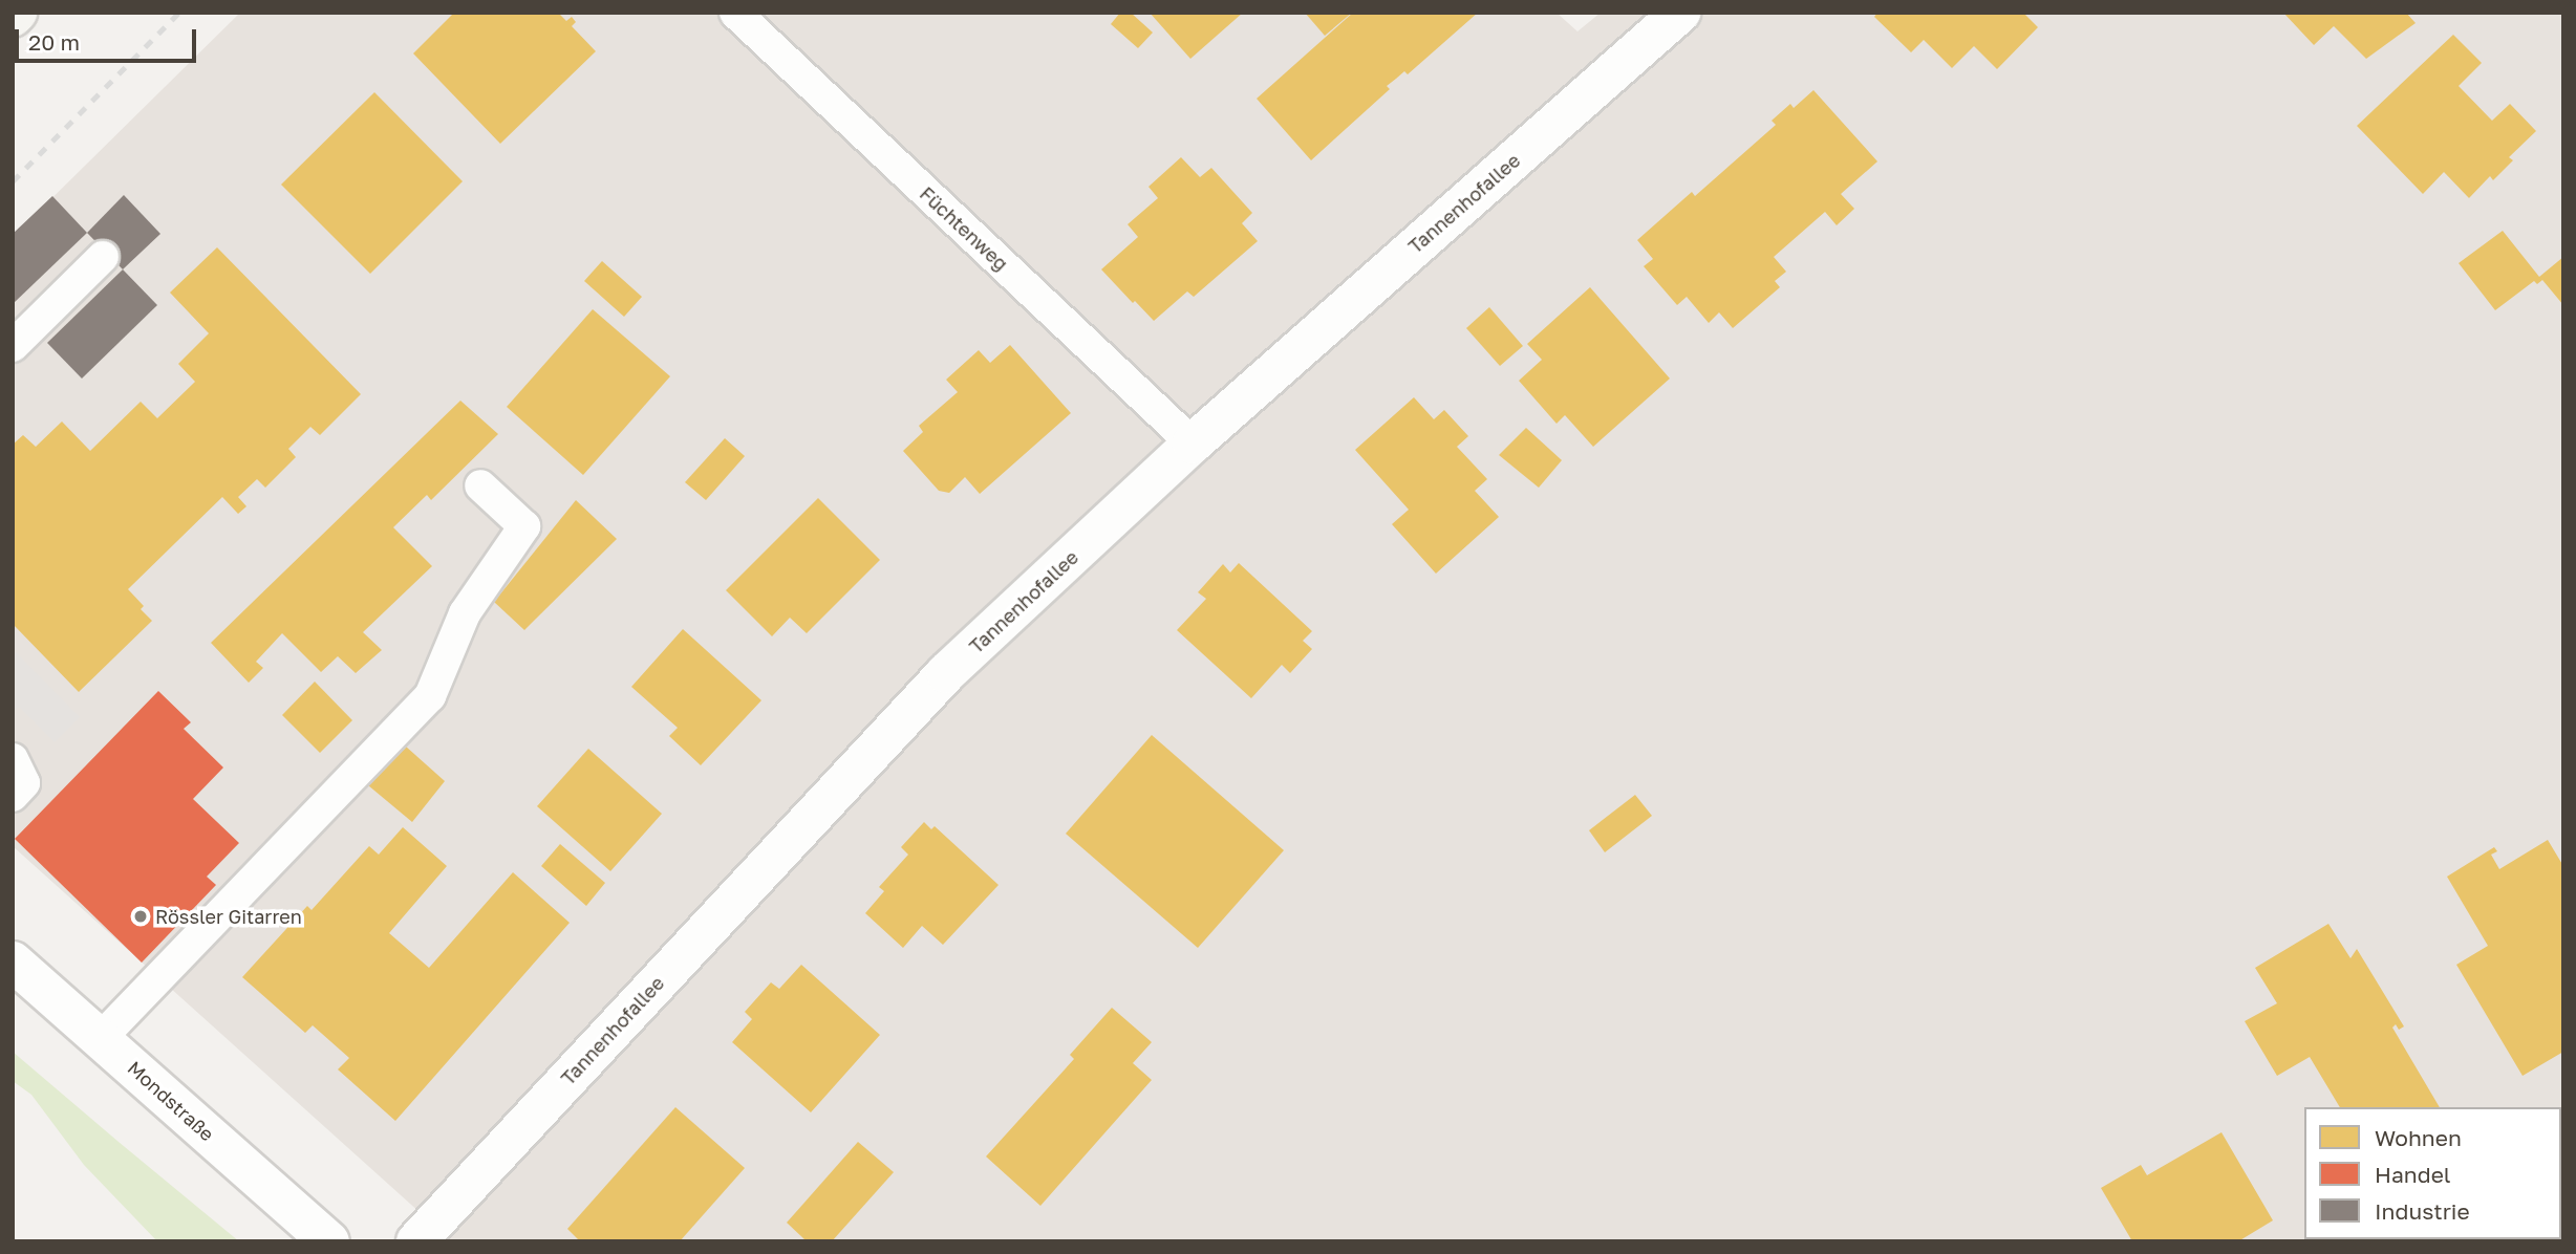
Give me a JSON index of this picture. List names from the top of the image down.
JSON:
{
  "streets": {
    "street": ["Tannenhofallee", "Mondstraße"],
    "lane": ["Füchtenweg"]
  },
  "crossings": [
    ["Tannenhofallee", "Füchtenweg"]
  ],
  "places": ["Rössler Gitarren"],
  "legend": ["Wohnen", "Handel", "Industrie"],
  "scale_bar": "20 m"
}
